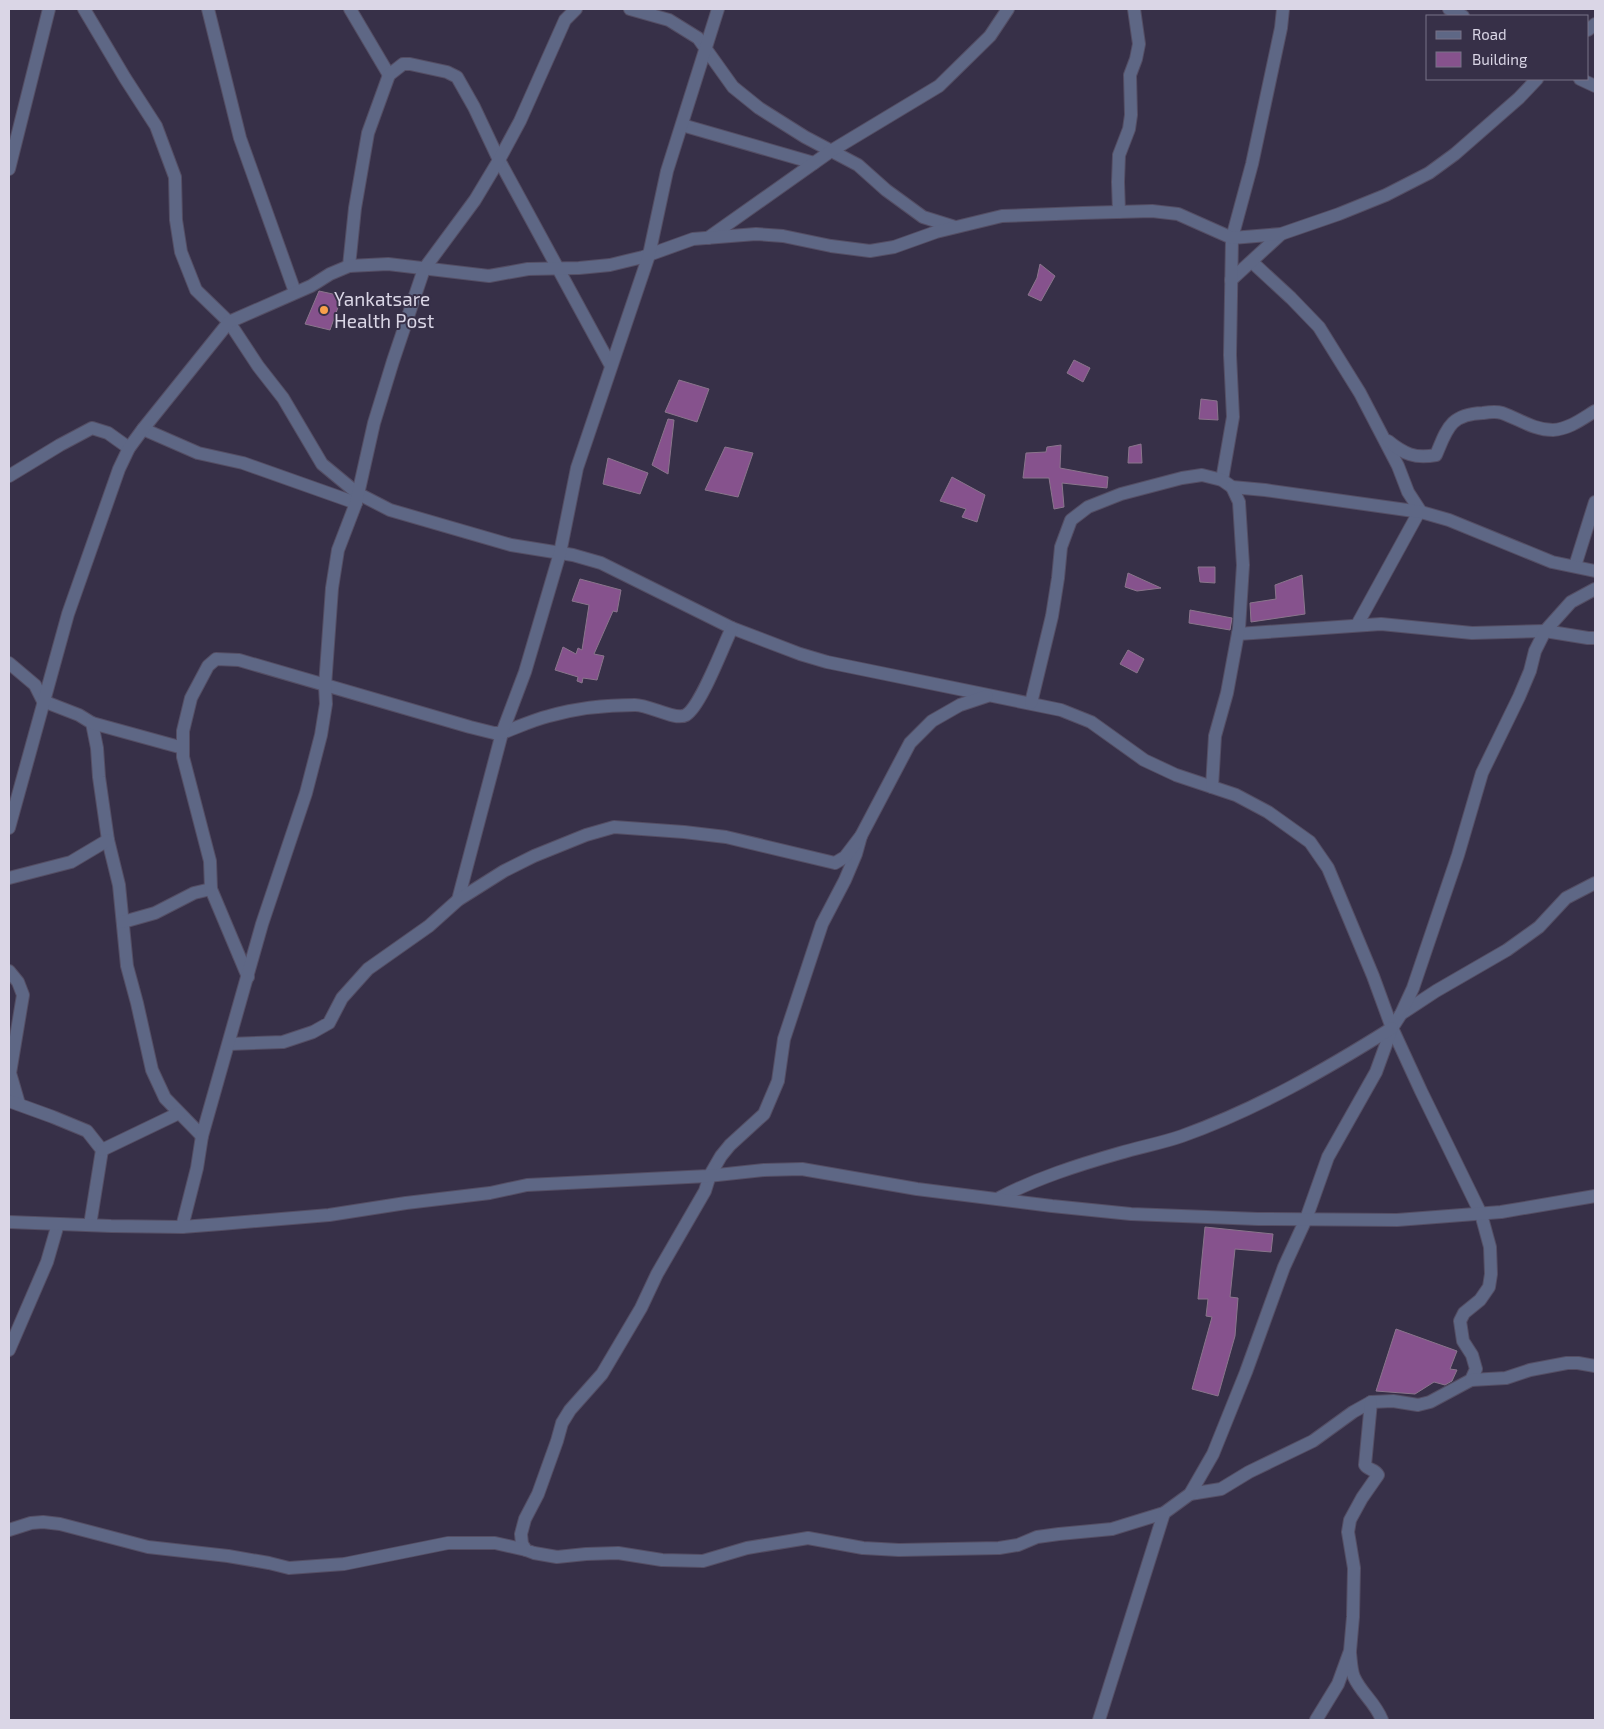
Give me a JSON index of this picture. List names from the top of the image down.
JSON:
{
  "places": ["Yankatsare Health Post"],
  "legend": ["Road", "Building"]
}
